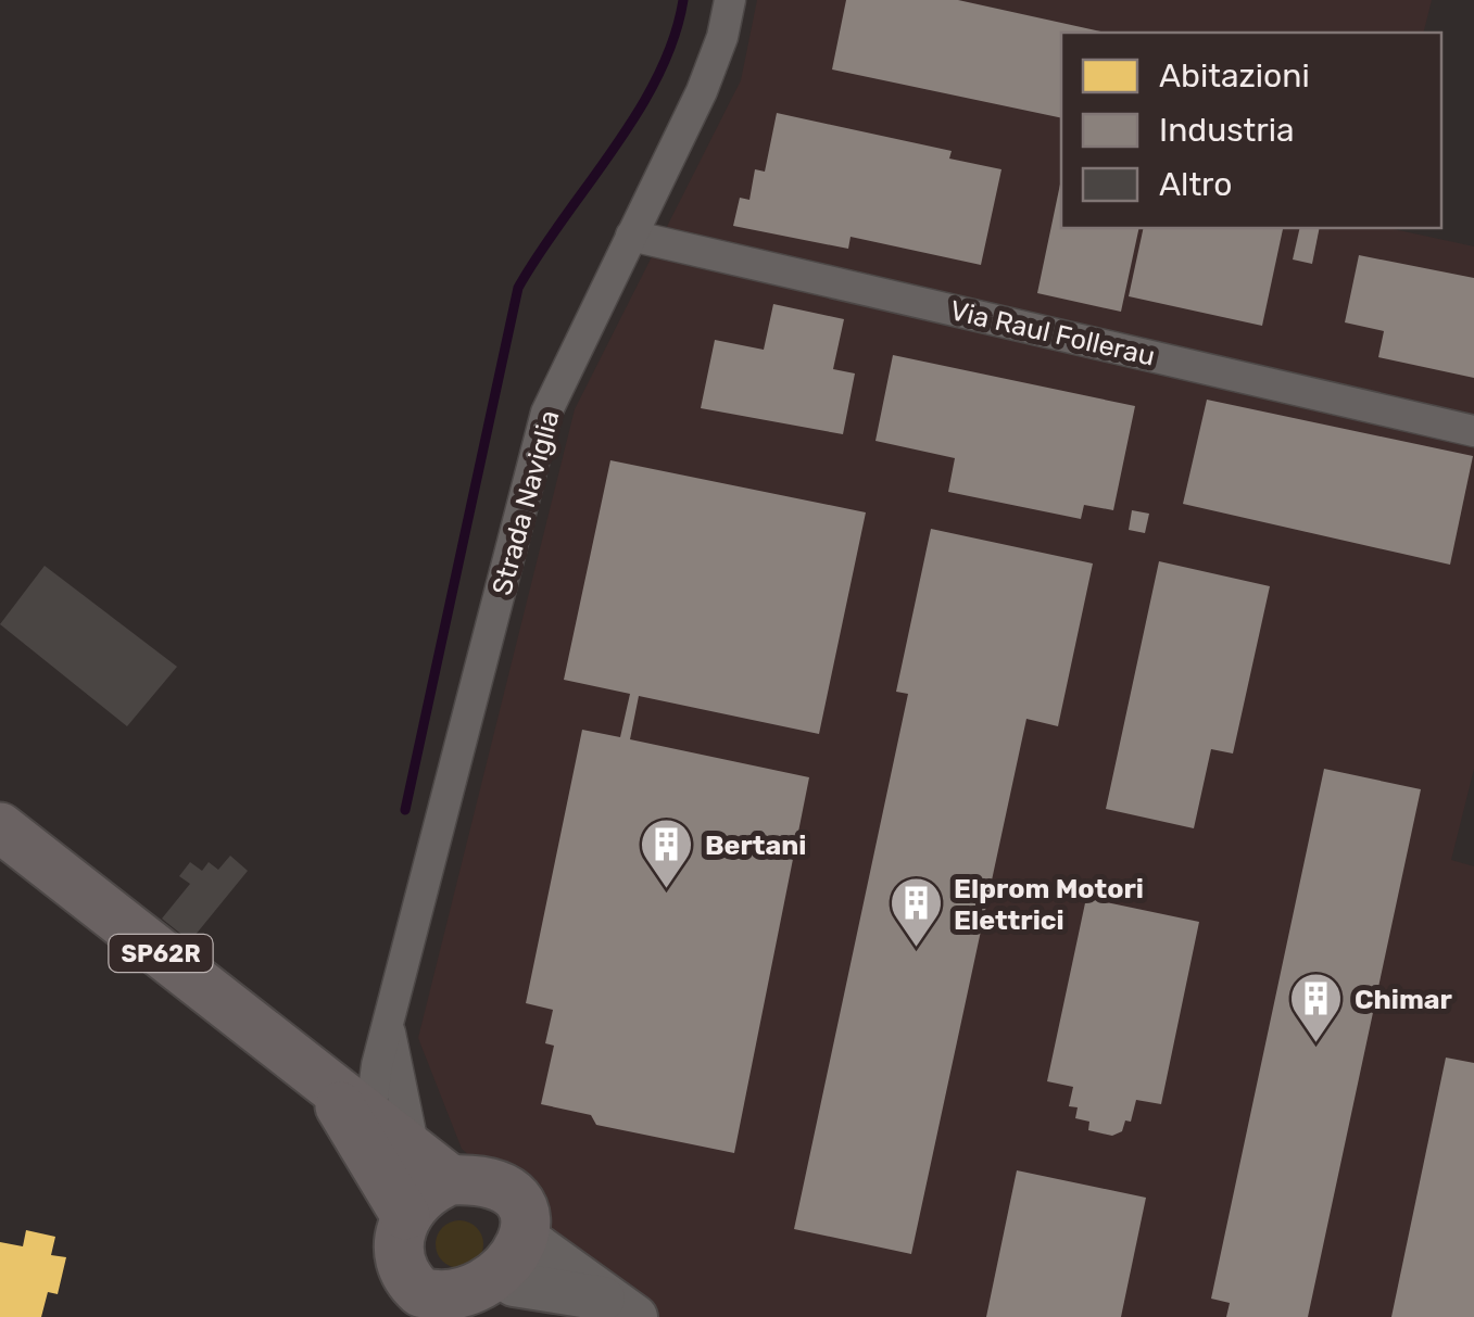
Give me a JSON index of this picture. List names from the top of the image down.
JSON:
{
  "streets": {
    "main road": ["SP62R"],
    "street": ["Via Raul Follerau", "Strada Naviglia"]
  },
  "crossings": [
    ["Via Raul Follerau", "Strada Naviglia"]
  ],
  "places": {
    "building": ["Bertani", "Elprom Motori Elettrici", "Chimar"]
  },
  "legend": ["Abitazioni", "Industria", "Altro"]
}
